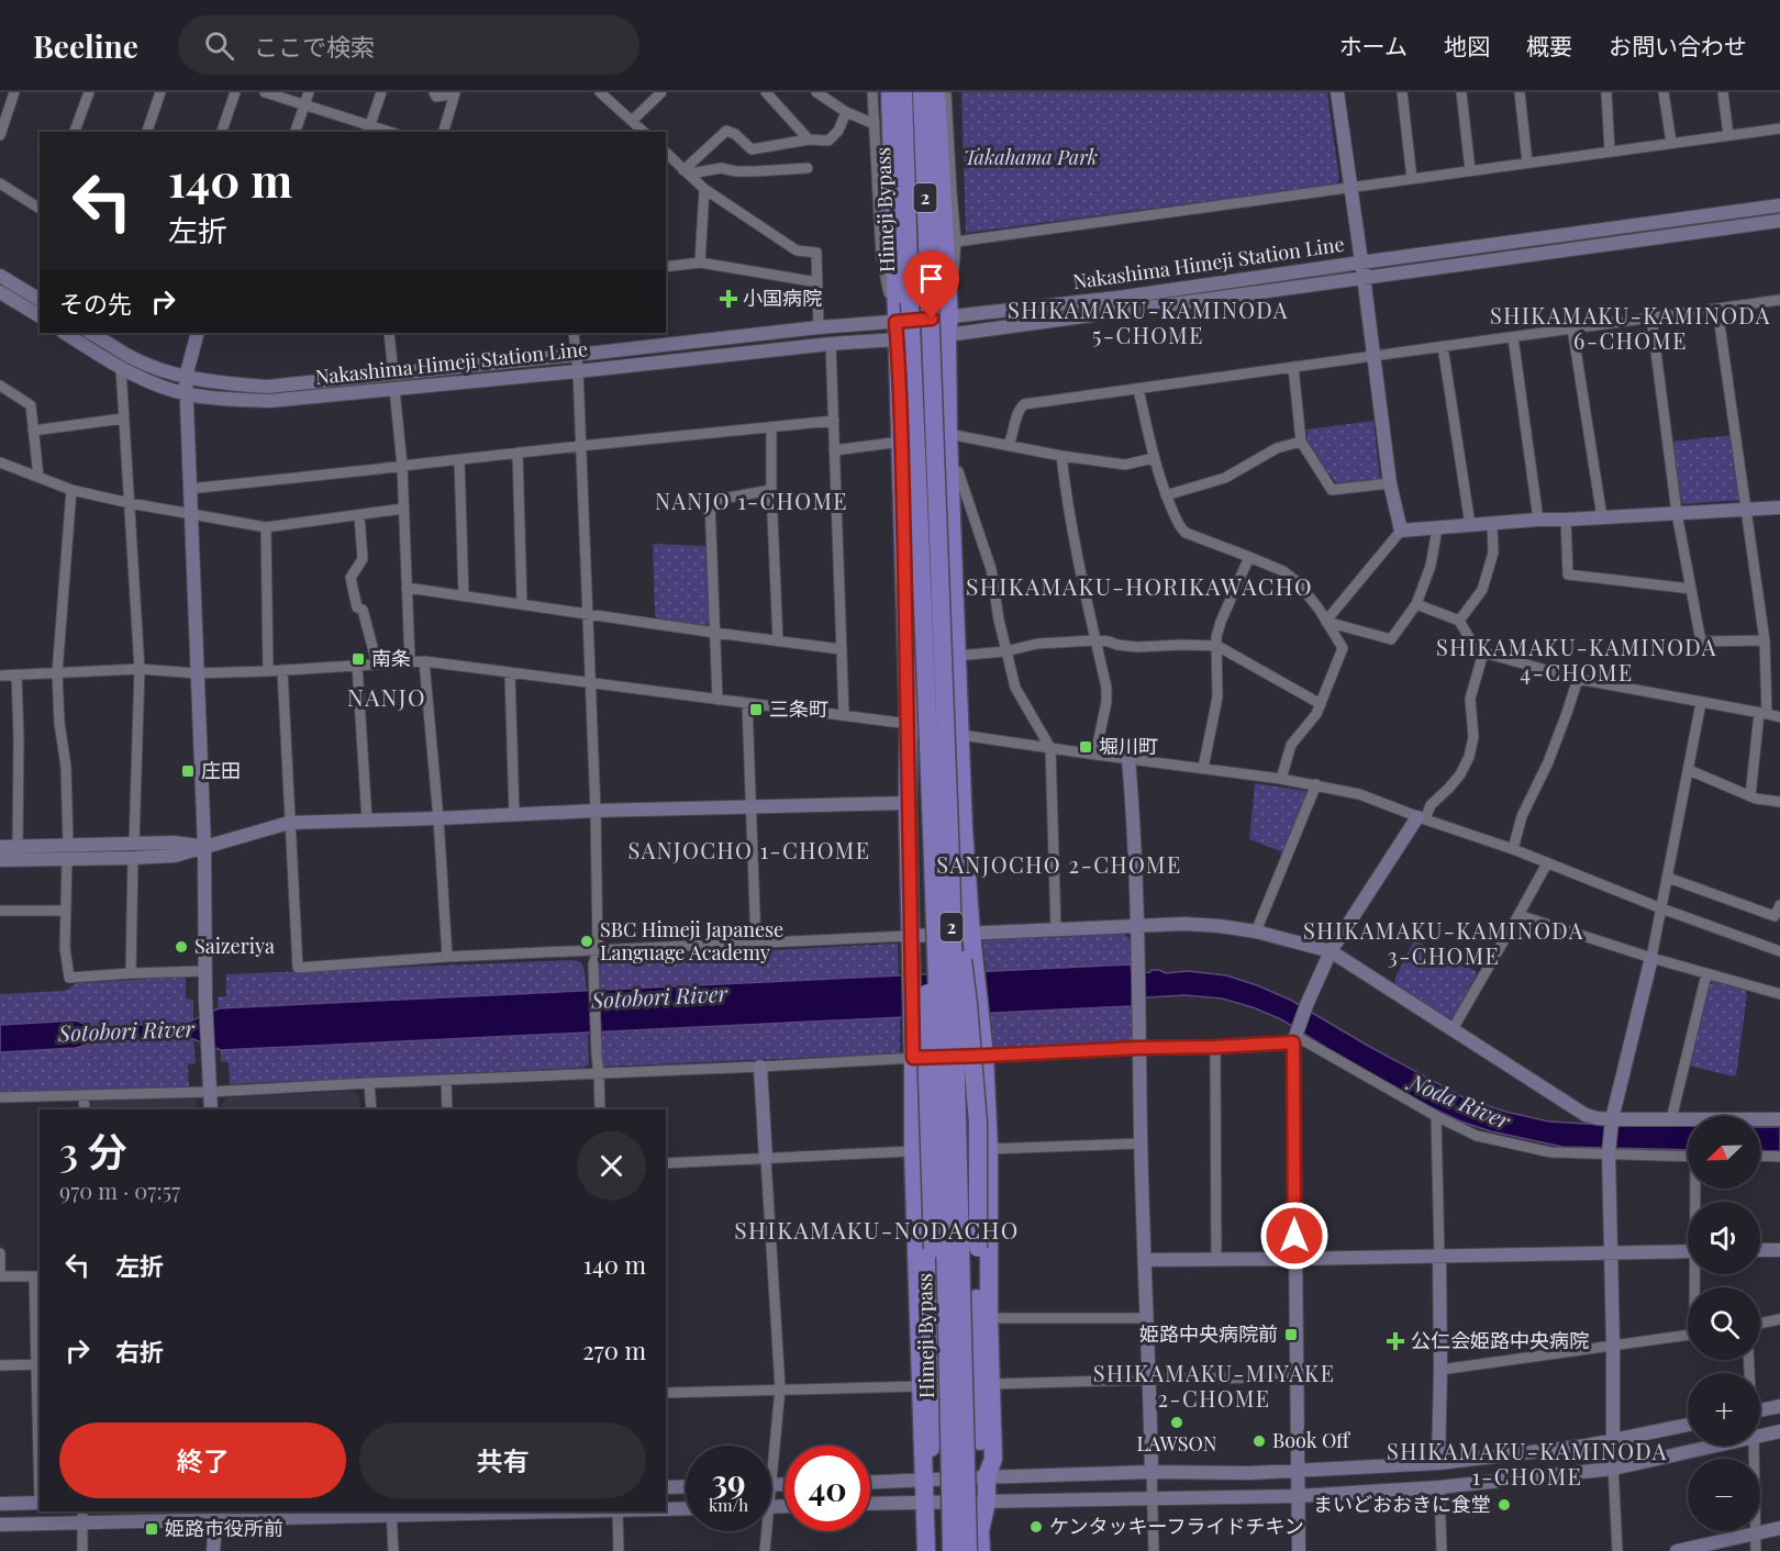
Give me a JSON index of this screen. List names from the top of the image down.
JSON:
{
  "streets": {
    "highway": ["2", "Himeji Bypass"],
    "street": ["Nakashima Himeji Station Line"]
  },
  "districts": [
    "SHIKAMAKU-KAMINODA 5-CHOME",
    "SHIKAMAKU-KAMINODA 6-CHOME",
    "NANJO 1-CHOME",
    "SHIKAMAKU-HORIKAWACHO",
    "SHIKAMAKU-KAMINODA 4-CHOME",
    "NANJO",
    "SANJOCHO 1-CHOME",
    "SANJOCHO 2-CHOME",
    "SHIKAMAKU-KAMINODA 3-CHOME",
    "SHIKAMAKU-NODACHO",
    "SHIKAMAKU-MIYAKE 2-CHOME",
    "SHIKAMAKU-KAMINODA 1-CHOME"
  ],
  "water": ["Sotobori River", "Noda River"],
  "parks": ["Takahama Park"],
  "places": {
    "health": ["小国病院", "公仁会姫路中央病院"],
    "transit": [
      "南条",
      "三条町",
      "堀川町",
      "庄田",
      "姫路中央病院前",
      "姫路市役所前"
    ],
    "other": [
      "SBC Himeji Japanese Language Academy",
      "Saizeriya",
      "LAWSON",
      "Book Off",
      "まいどおおきに食堂",
      "ケンタッキーフライドチキン"
    ]
  },
  "north": "bottom left",
  "page": {
    "header": "Beeline",
    "search": "ここで検索",
    "nav": [
      "ホーム",
      "地図",
      "概要",
      "お問い合わせ"
    ],
    "turn": ["140 m", "左折"],
    "then": "その先",
    "heading": ["3 分", "970 m · 07:57"],
    "map_buttons": ["+", "−"],
    "list": [
      {
        "name": "左折",
        "value": "140 m"
      },
      {
        "name": "右折",
        "value": "270 m"
      }
    ],
    "buttons": ["終了", "共有"],
    "speed": "39 km/h",
    "limit": "40"
  }
}
